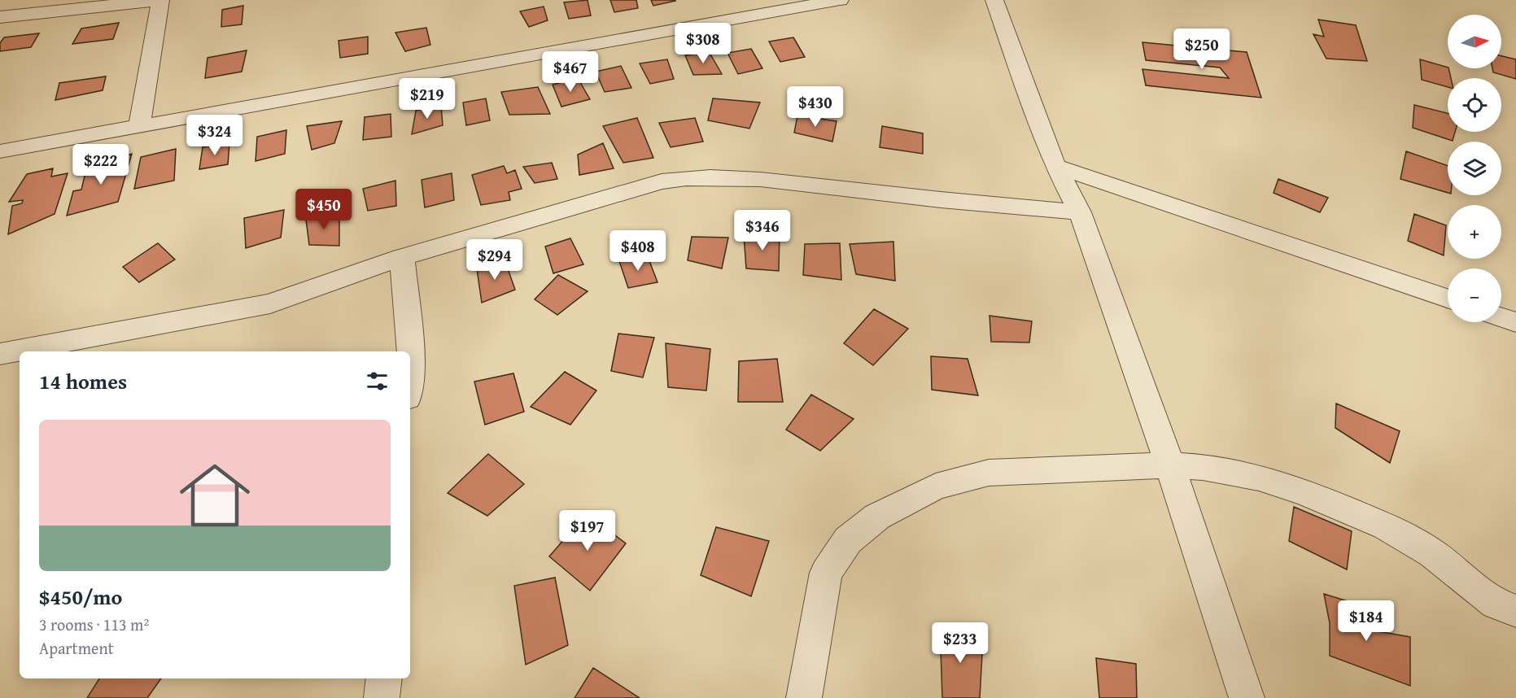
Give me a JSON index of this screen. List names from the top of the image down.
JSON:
{
  "north": "right",
  "page": {
    "map_buttons": ["+", "−"],
    "price": [
      "$308",
      "$250",
      "$467",
      "$219",
      "$430",
      "$324",
      "$222",
      "$450",
      "$346",
      "$408",
      "$294",
      "$197",
      "$184",
      "$233"
    ],
    "heading": "14 homes",
    "list": [
      {
        "name": "$450/mo",
        "note": "3 rooms · 113 m² · Apartment"
      }
    ]
  }
}
